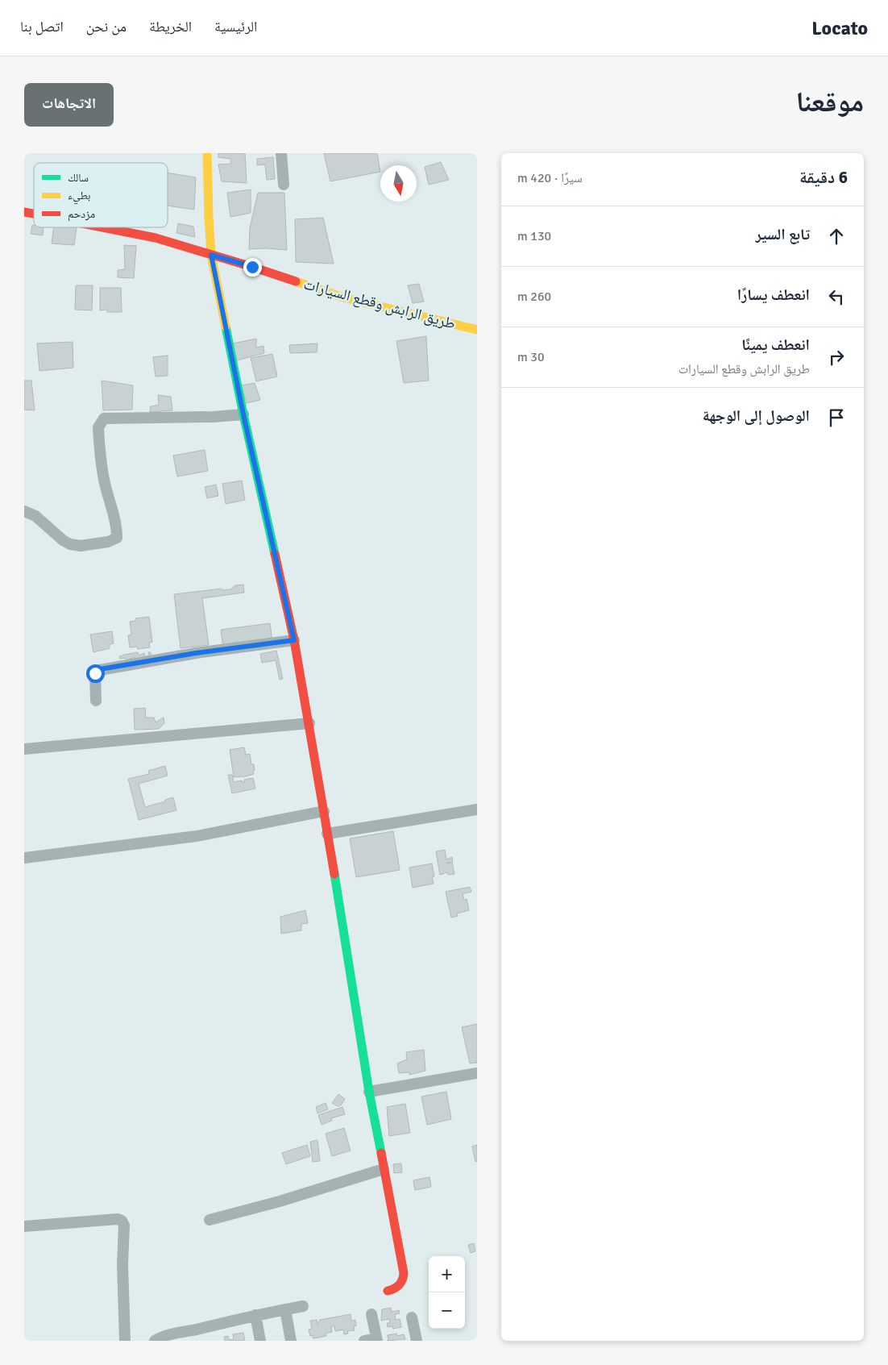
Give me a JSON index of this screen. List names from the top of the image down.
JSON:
{
  "streets": {
    "street": ["طريق الرابش وقطع السيارات"]
  },
  "legend": ["سالك", "بطيء", "مزدحم"],
  "north": "bottom",
  "page": {
    "header": "Locato",
    "nav": [
      "الرئيسية",
      "الخريطة",
      "من نحن",
      "اتصل بنا"
    ],
    "title": "موقعنا",
    "buttons": "الاتجاهات",
    "heading": ["6 دقيقة", "سيرًا · 420 m"],
    "list": [
      ["تابع السير", "130 m"],
      ["انعطف يسارًا", "260 m"],
      ["انعطف يمينًا", "طريق الرابش وقطع السيارات", "30 m"],
      "الوصول إلى الوجهة"
    ],
    "map_buttons": ["+", "−"]
  }
}
